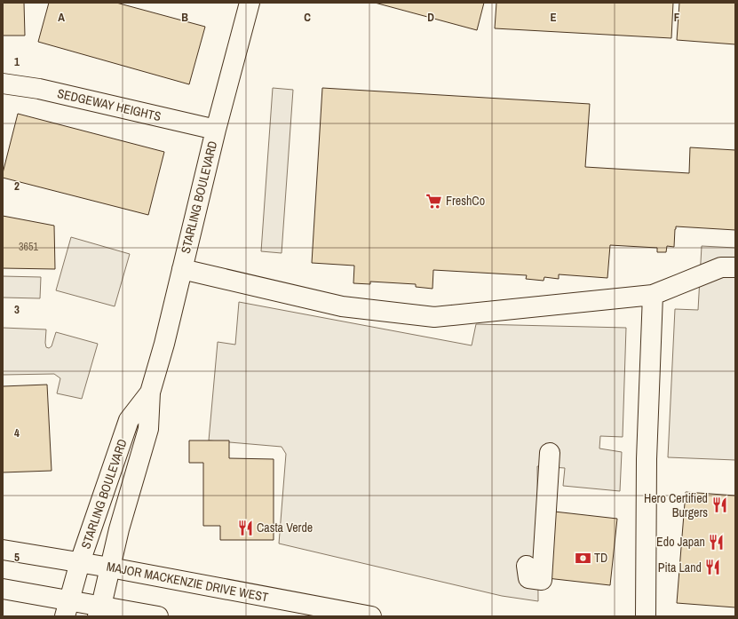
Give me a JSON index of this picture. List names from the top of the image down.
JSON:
{
  "streets": {
    "street": ["SEDGEWAY HEIGHTS", "STARLING BOULEVARD", "MAJOR MACKENZIE DRIVE WEST"]
  },
  "crossings": [
    ["SEDGEWAY HEIGHTS", "STARLING BOULEVARD"],
    ["STARLING BOULEVARD", "MAJOR MACKENZIE DRIVE WEST"]
  ],
  "places": {
    "supermarket": ["FreshCo"],
    "restaurant": [
      "Hero Certified Burgers",
      "Casta Verde",
      "Edo Japan",
      "Pita Land"
    ],
    "bank": ["TD"]
  },
  "house_numbers": ["3651"],
  "grid": {
    "columns": [
      "A",
      "B",
      "C",
      "D",
      "E",
      "F"
    ],
    "rows": [
      "1",
      "2",
      "3",
      "4",
      "5"
    ]
  }
}
